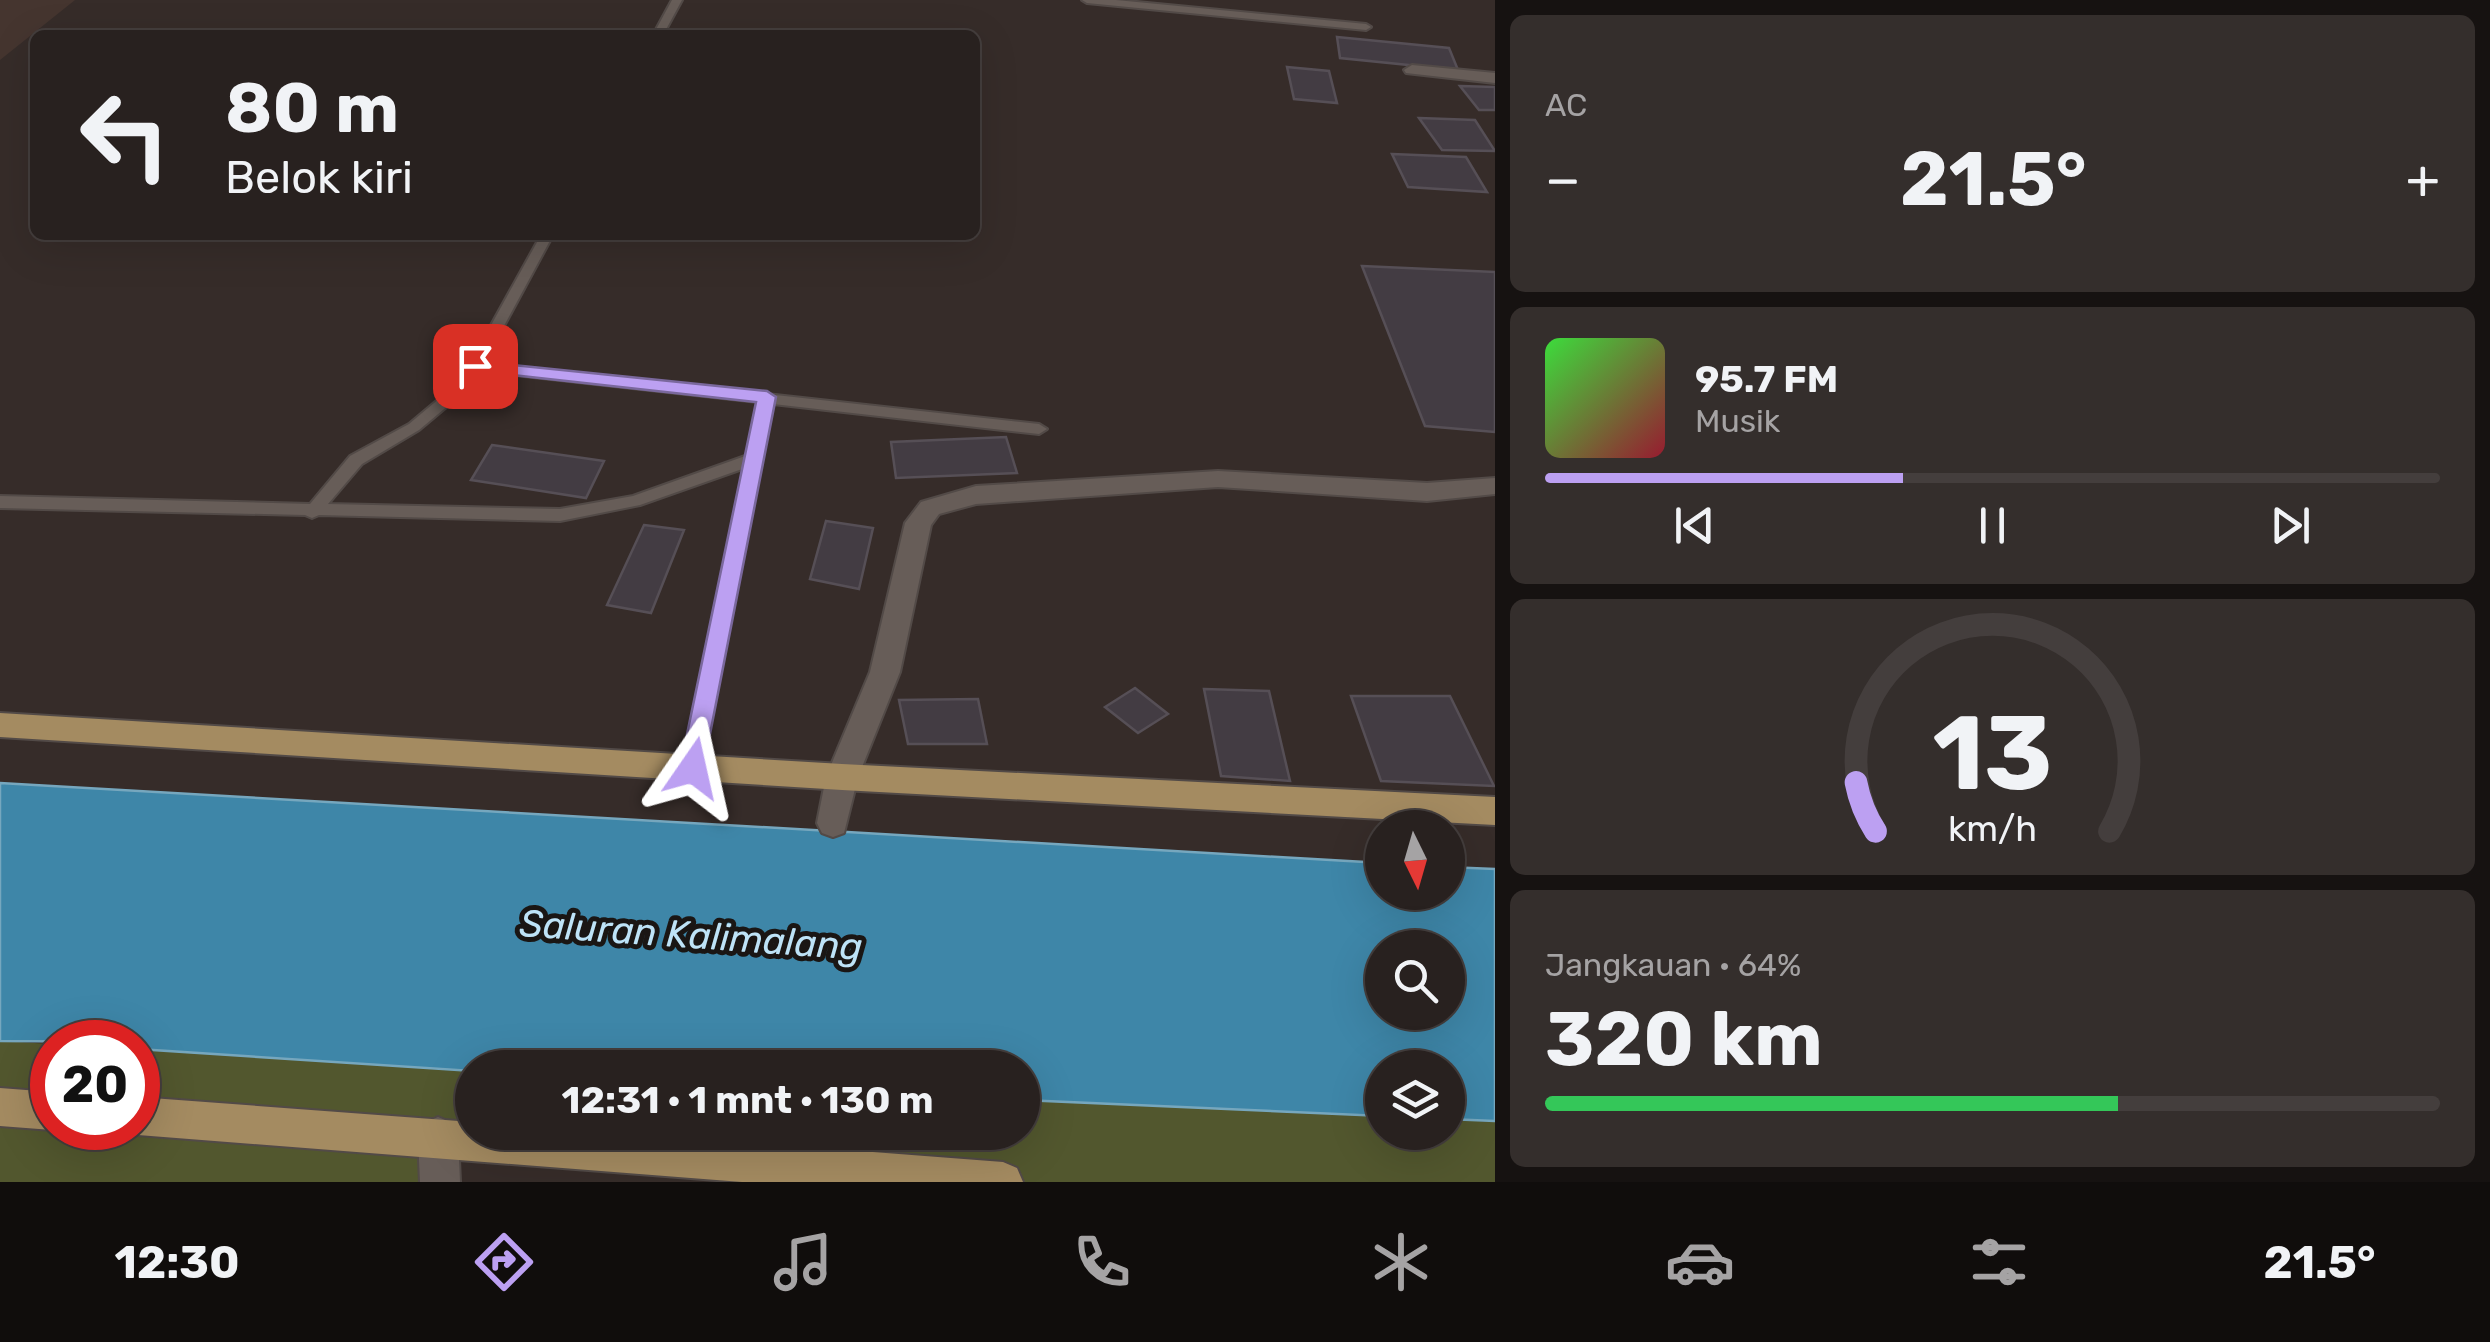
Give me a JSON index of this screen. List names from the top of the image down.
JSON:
{
  "water": ["Saluran Kalimalang"],
  "north": "bottom",
  "page": {
    "tile": [
      "AC",
      ["Jangkauan · 64%", "320 km"]
    ],
    "turn": ["80 m", "Belok kiri"],
    "heat": ["−", "21.5°", "+"],
    "song": ["95.7 FM", "Musik"],
    "limit": "20",
    "trip": "12:31 · 1 mnt · 130 m",
    "tabs": ["12:30", "21.5°"],
    "gauge": ["13", "km/h"]
  }
}
